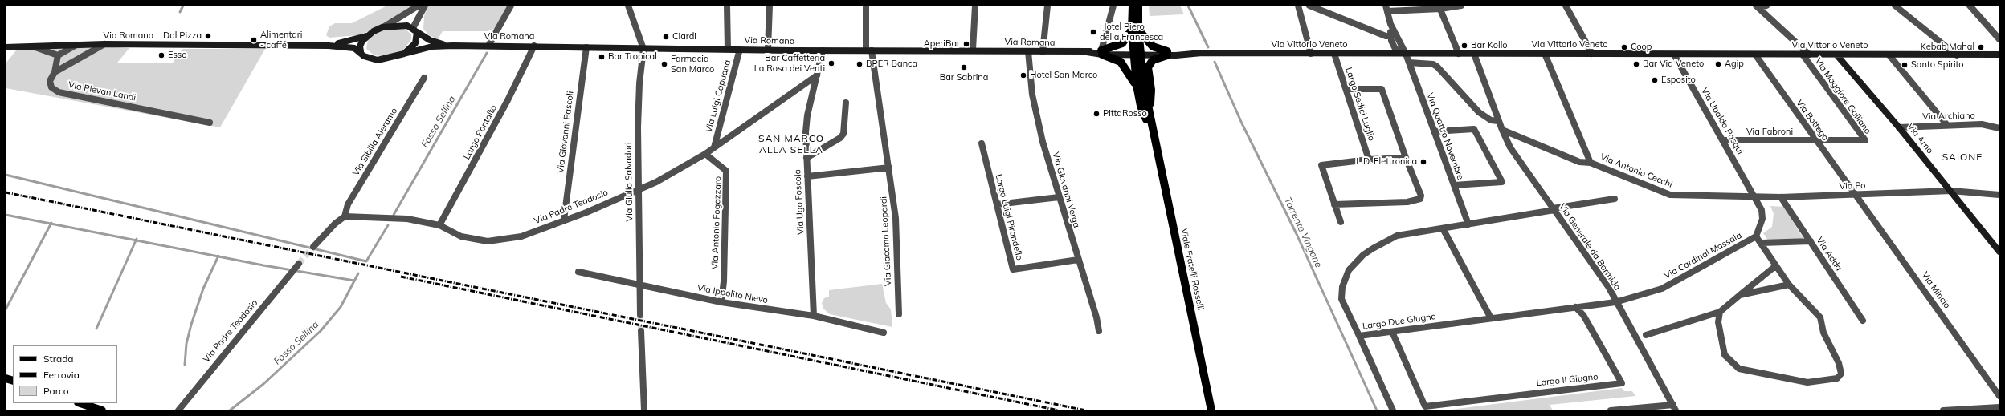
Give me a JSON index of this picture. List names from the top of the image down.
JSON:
{
  "streets": {
    "main road": [
      "Via Romana",
      "Via Vittorio Veneto",
      "Via Arno",
      "Viale Fratelli Rosselli"
    ],
    "street": [
      "Via Pievan Landi",
      "Via Luigi Capuana",
      "Via Maggiore Galliano",
      "Largo Sedici Luglio",
      "Via Archiano",
      "Via Bottego",
      "Via Ubaldo Pasqui",
      "Largo Pontalto",
      "Via Giovanni Pascoli",
      "Via Fabroni",
      "Via Quattro Novembre",
      "Via Sibilla Aleramo",
      "Via Antonio Cecchi",
      "Via Giulio Salvadori",
      "Via Po",
      "Via Giovanni Verga",
      "Via Ugo Foscolo",
      "Via Padre Teodosio",
      "Largo Luigi Pirandello",
      "Via Antonio Fogazzaro",
      "Via Giacomo Leopardi",
      "Via Generale da Bormida",
      "Via Adda",
      "Via Cardinal Massaia",
      "Via Mincio",
      "Via Ippolito Nievo",
      "Largo Due Giugno",
      "Largo II Giugno"
    ]
  },
  "crossings": [
    ["Via Romana", "Via Vittorio Veneto"],
    ["Via Romana", "Via Luigi Capuana"],
    ["Via Romana", "Largo Pontalto"],
    ["Via Romana", "Via Giovanni Pascoli"],
    ["Via Romana", "Via Giulio Salvadori"],
    ["Via Romana", "Via Giovanni Verga"],
    ["Via Romana", "Via Ugo Foscolo"],
    ["Via Romana", "Via Giacomo Leopardi"],
    ["Via Romana", "Viale Fratelli Rosselli"],
    ["Via Vittorio Veneto", "Via Maggiore Galliano"],
    ["Via Vittorio Veneto", "Largo Sedici Luglio"],
    ["Via Vittorio Veneto", "Via Bottego"],
    ["Via Vittorio Veneto", "Via Ubaldo Pasqui"],
    ["Via Vittorio Veneto", "Via Quattro Novembre"],
    ["Via Vittorio Veneto", "Via Arno"],
    ["Via Vittorio Veneto", "Via Antonio Cecchi"],
    ["Via Vittorio Veneto", "Via Generale da Bormida"],
    ["Via Luigi Capuana", "Via Padre Teodosio"],
    ["Via Maggiore Galliano", "Via Bottego"],
    ["Via Maggiore Galliano", "Via Fabroni"],
    ["Via Archiano", "Via Arno"],
    ["Via Bottego", "Via Fabroni"],
    ["Via Bottego", "Via Po"],
    ["Via Bottego", "Via Mincio"],
    ["Via Ubaldo Pasqui", "Via Fabroni"],
    ["Via Ubaldo Pasqui", "Via Antonio Cecchi"],
    ["Via Ubaldo Pasqui", "Via Po"],
    ["Via Ubaldo Pasqui", "Via Cardinal Massaia"],
    ["Largo Pontalto", "Via Padre Teodosio"],
    ["Via Giovanni Pascoli", "Via Padre Teodosio"],
    ["Via Quattro Novembre", "Largo Due Giugno"],
    ["Via Arno", "Via Po"],
    ["Via Sibilla Aleramo", "Via Padre Teodosio"],
    ["Via Antonio Cecchi", "Via Po"],
    ["Via Antonio Cecchi", "Via Cardinal Massaia"],
    ["Via Giulio Salvadori", "Via Padre Teodosio"],
    ["Via Giulio Salvadori", "Via Ippolito Nievo"],
    ["Via Po", "Via Adda"],
    ["Via Po", "Via Cardinal Massaia"],
    ["Via Po", "Via Mincio"],
    ["Via Giovanni Verga", "Largo Luigi Pirandello"],
    ["Via Ugo Foscolo", "Via Padre Teodosio"],
    ["Via Ugo Foscolo", "Via Ippolito Nievo"],
    ["Via Padre Teodosio", "Via Antonio Fogazzaro"],
    ["Via Antonio Fogazzaro", "Via Ippolito Nievo"],
    ["Via Generale da Bormida", "Via Cardinal Massaia"],
    ["Via Generale da Bormida", "Largo Due Giugno"],
    ["Via Cardinal Massaia", "Largo Due Giugno"],
    ["Largo Due Giugno", "Largo II Giugno"]
  ],
  "districts": ["SAN MARCO ALLA SELLA", "SAIONE"],
  "water": ["Fosso Sellina", "Torrente Vingone"],
  "places": [
    "Hotel Piero della Francesca",
    "Dal Pizza",
    "Ciardi",
    "Alimentari - caffé",
    "AperiBar",
    "Bar Kollo",
    "Coop",
    "Kebab Mahal",
    "Esso",
    "Bar Tropical",
    "Bar Caffetteria La Rosa dei Venti",
    "Farmacia San Marco",
    "BPER Banca",
    "Bar Via Veneto",
    "Agip",
    "Santo Spirito",
    "Bar Sabrina",
    "Hotel San Marco",
    "Esposito",
    "PittaRosso",
    "L.D. Elettronica"
  ],
  "legend": ["Strada", "Ferrovia", "Parco"]
}
